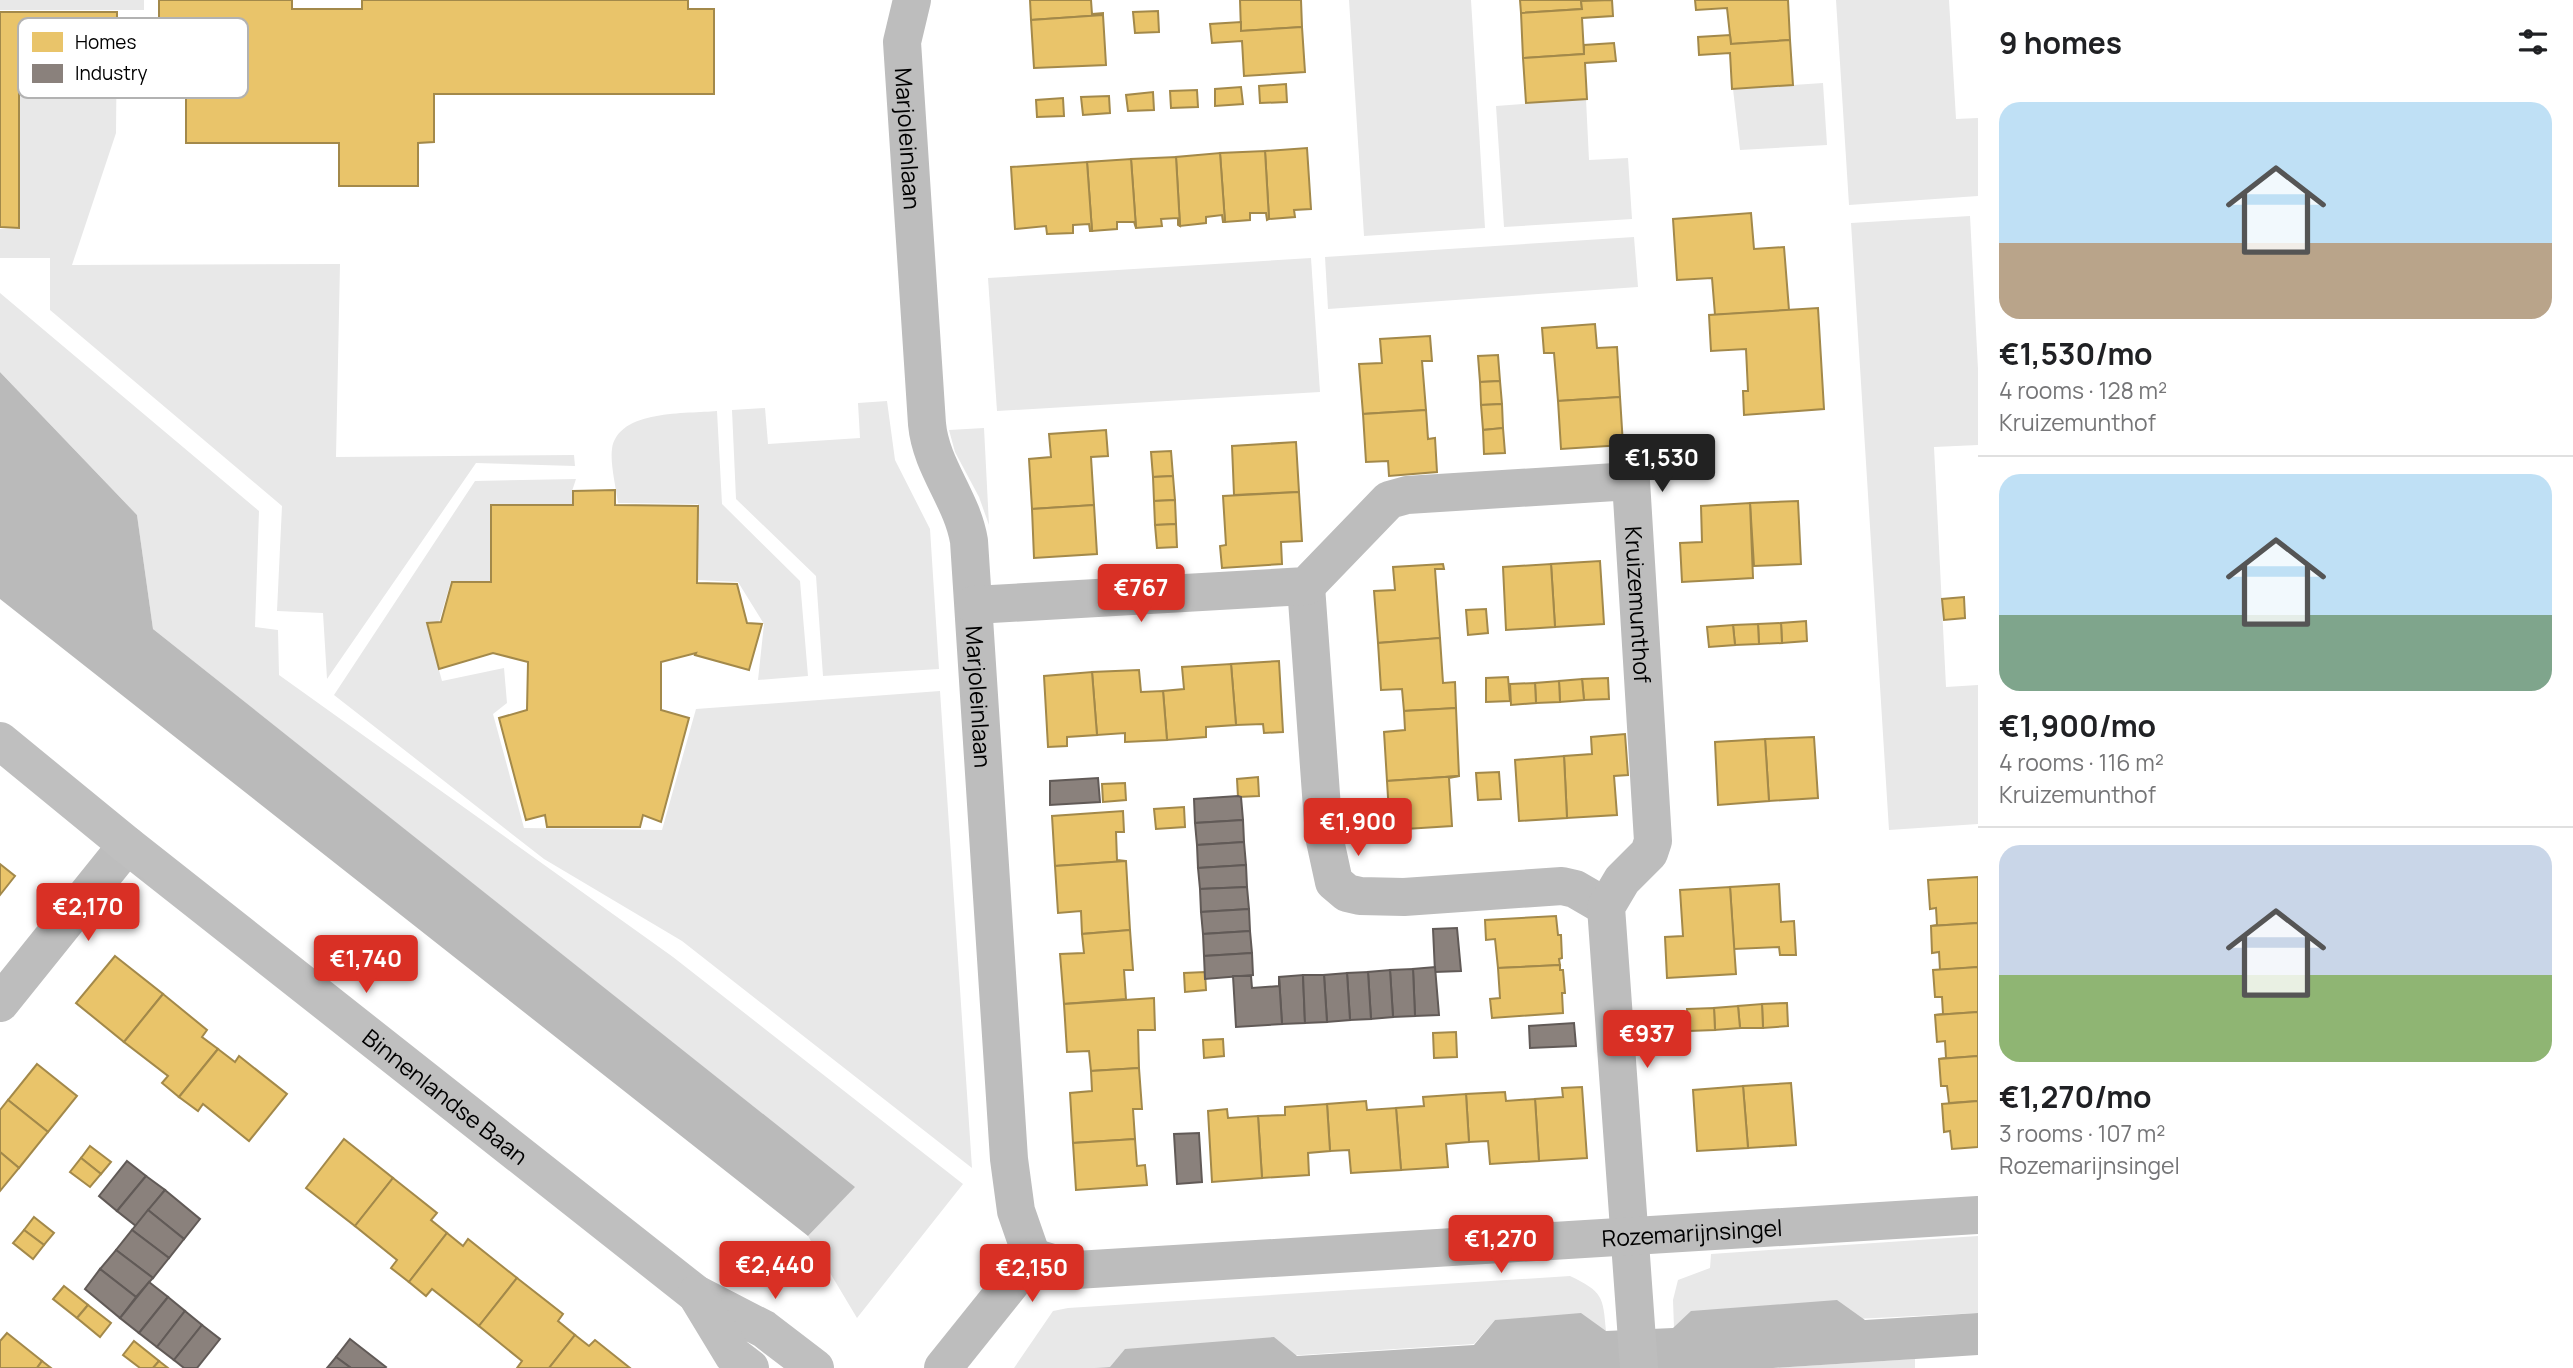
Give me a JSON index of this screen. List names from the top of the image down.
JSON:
{
  "streets": {
    "street": [
      "Marjoleinlaan",
      "Kruizemunthof",
      "Binnenlandse Baan",
      "Rozemarijnsingel"
    ]
  },
  "crossings": [
    ["Marjoleinlaan", "Rozemarijnsingel"]
  ],
  "legend": ["Homes", "Industry"],
  "page": {
    "heading": "9 homes",
    "list": [
      {
        "name": "€1,530/mo",
        "note": "4 rooms · 128 m² · Kruizemunthof"
      },
      {
        "name": "€1,900/mo",
        "note": "4 rooms · 116 m² · Kruizemunthof"
      },
      {
        "name": "€1,270/mo",
        "note": "3 rooms · 107 m² · Rozemarijnsingel"
      }
    ],
    "price": [
      "€1,530",
      "€767",
      "€1,900",
      "€2,170",
      "€1,740",
      "€937",
      "€1,270",
      "€2,440",
      "€2,150"
    ]
  }
}
